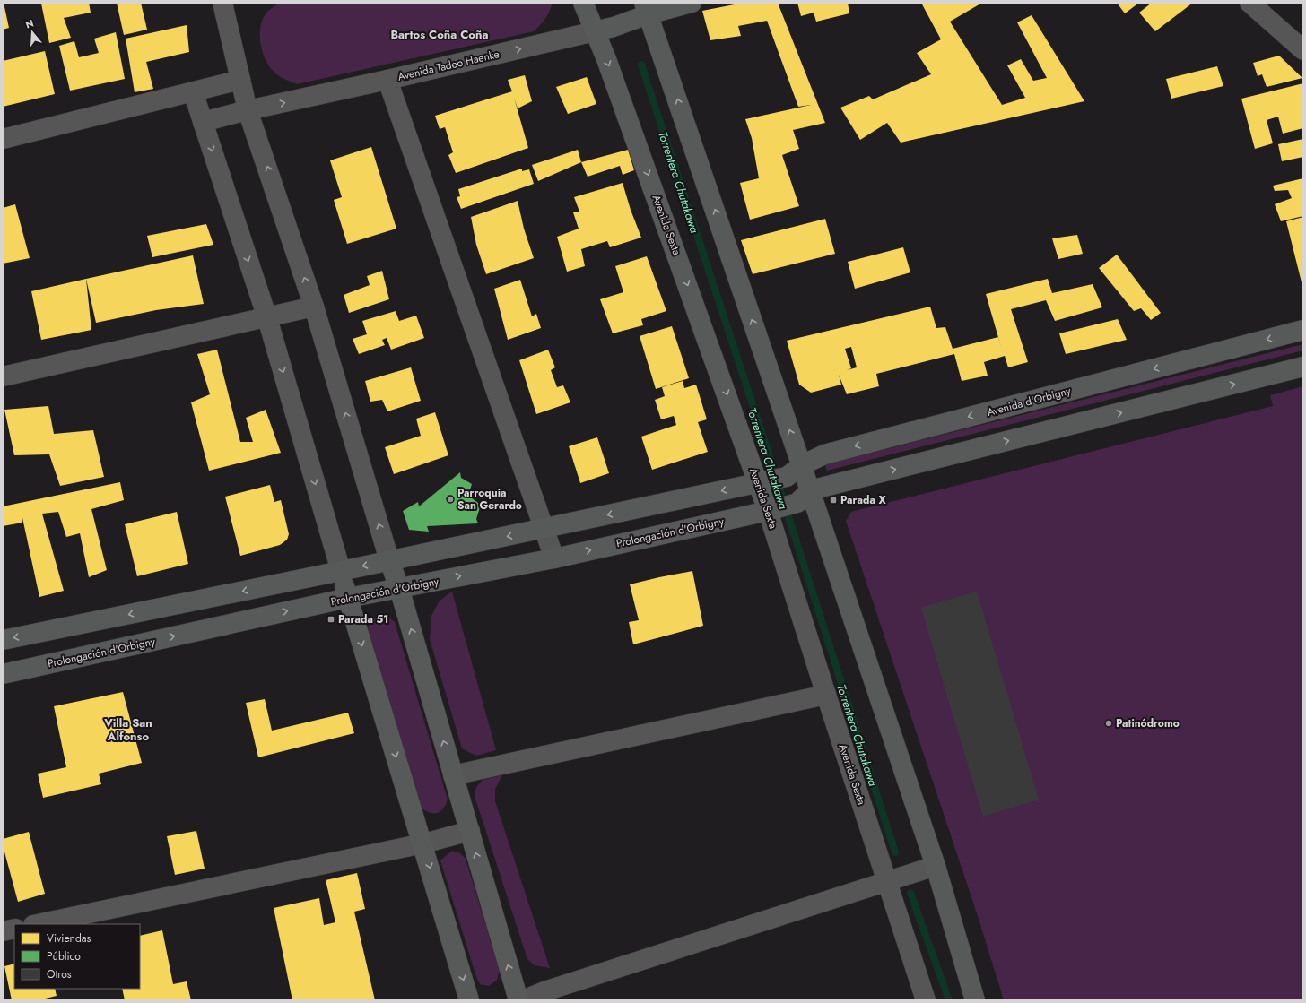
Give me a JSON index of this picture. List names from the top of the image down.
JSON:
{
  "streets": {
    "main road": [
      "Avenida Tadeo Haenke",
      "Avenida Sexta",
      "Avenida d'Orbigny",
      "Prolongación d'Orbigny"
    ]
  },
  "crossings": [
    ["Avenida Tadeo Haenke", "Avenida Sexta"],
    ["Avenida Sexta", "Avenida d'Orbigny"],
    ["Avenida Sexta", "Prolongación d'Orbigny"]
  ],
  "one_way": ["Avenida Tadeo Haenke"],
  "districts": ["Bartos Coña Coña", "Villa San Alfonso"],
  "water": ["Torrentera Chutakawa"],
  "places": {
    "other": ["Parroquia San Gerardo", "Patinódromo"],
    "transit": ["Parada X", "Parada 51"]
  },
  "legend": ["Viviendas", "Público", "Otros"],
  "north": "top"
}
